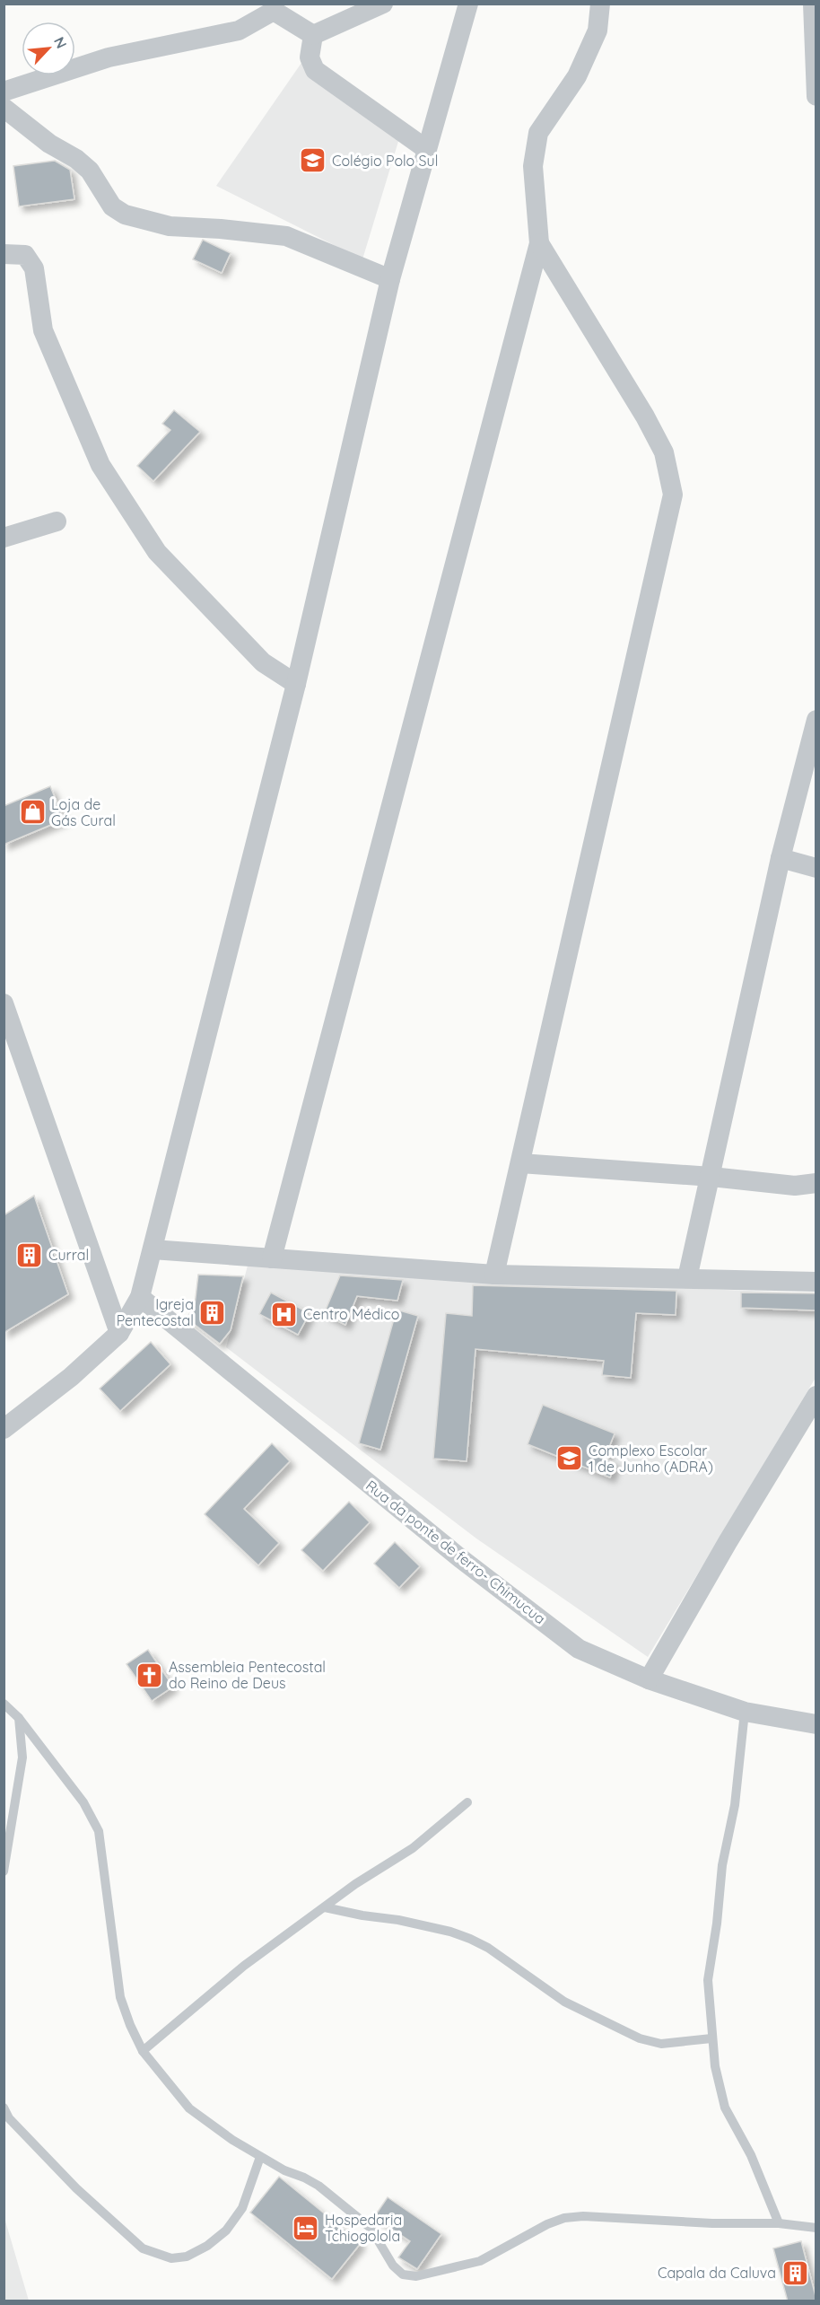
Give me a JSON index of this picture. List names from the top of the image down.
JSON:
{
  "streets": {
    "street": ["Rua da ponte de ferro- Chimucua"]
  },
  "places": {
    "school or university": ["Colégio Polo Sul", "Complexo Escolar 1 de Junho (ADRA)"],
    "shop": ["Loja de Gás Cural"],
    "building": ["Curral", "Igreja Pentecostal", "Capala da Caluva"],
    "hospital": ["Centro Médico"],
    "church": ["Assembleia Pentecostal do Reino de Deus"],
    "hotel": ["Hospedaria Tchiogolola"]
  },
  "north": "top right"
}
